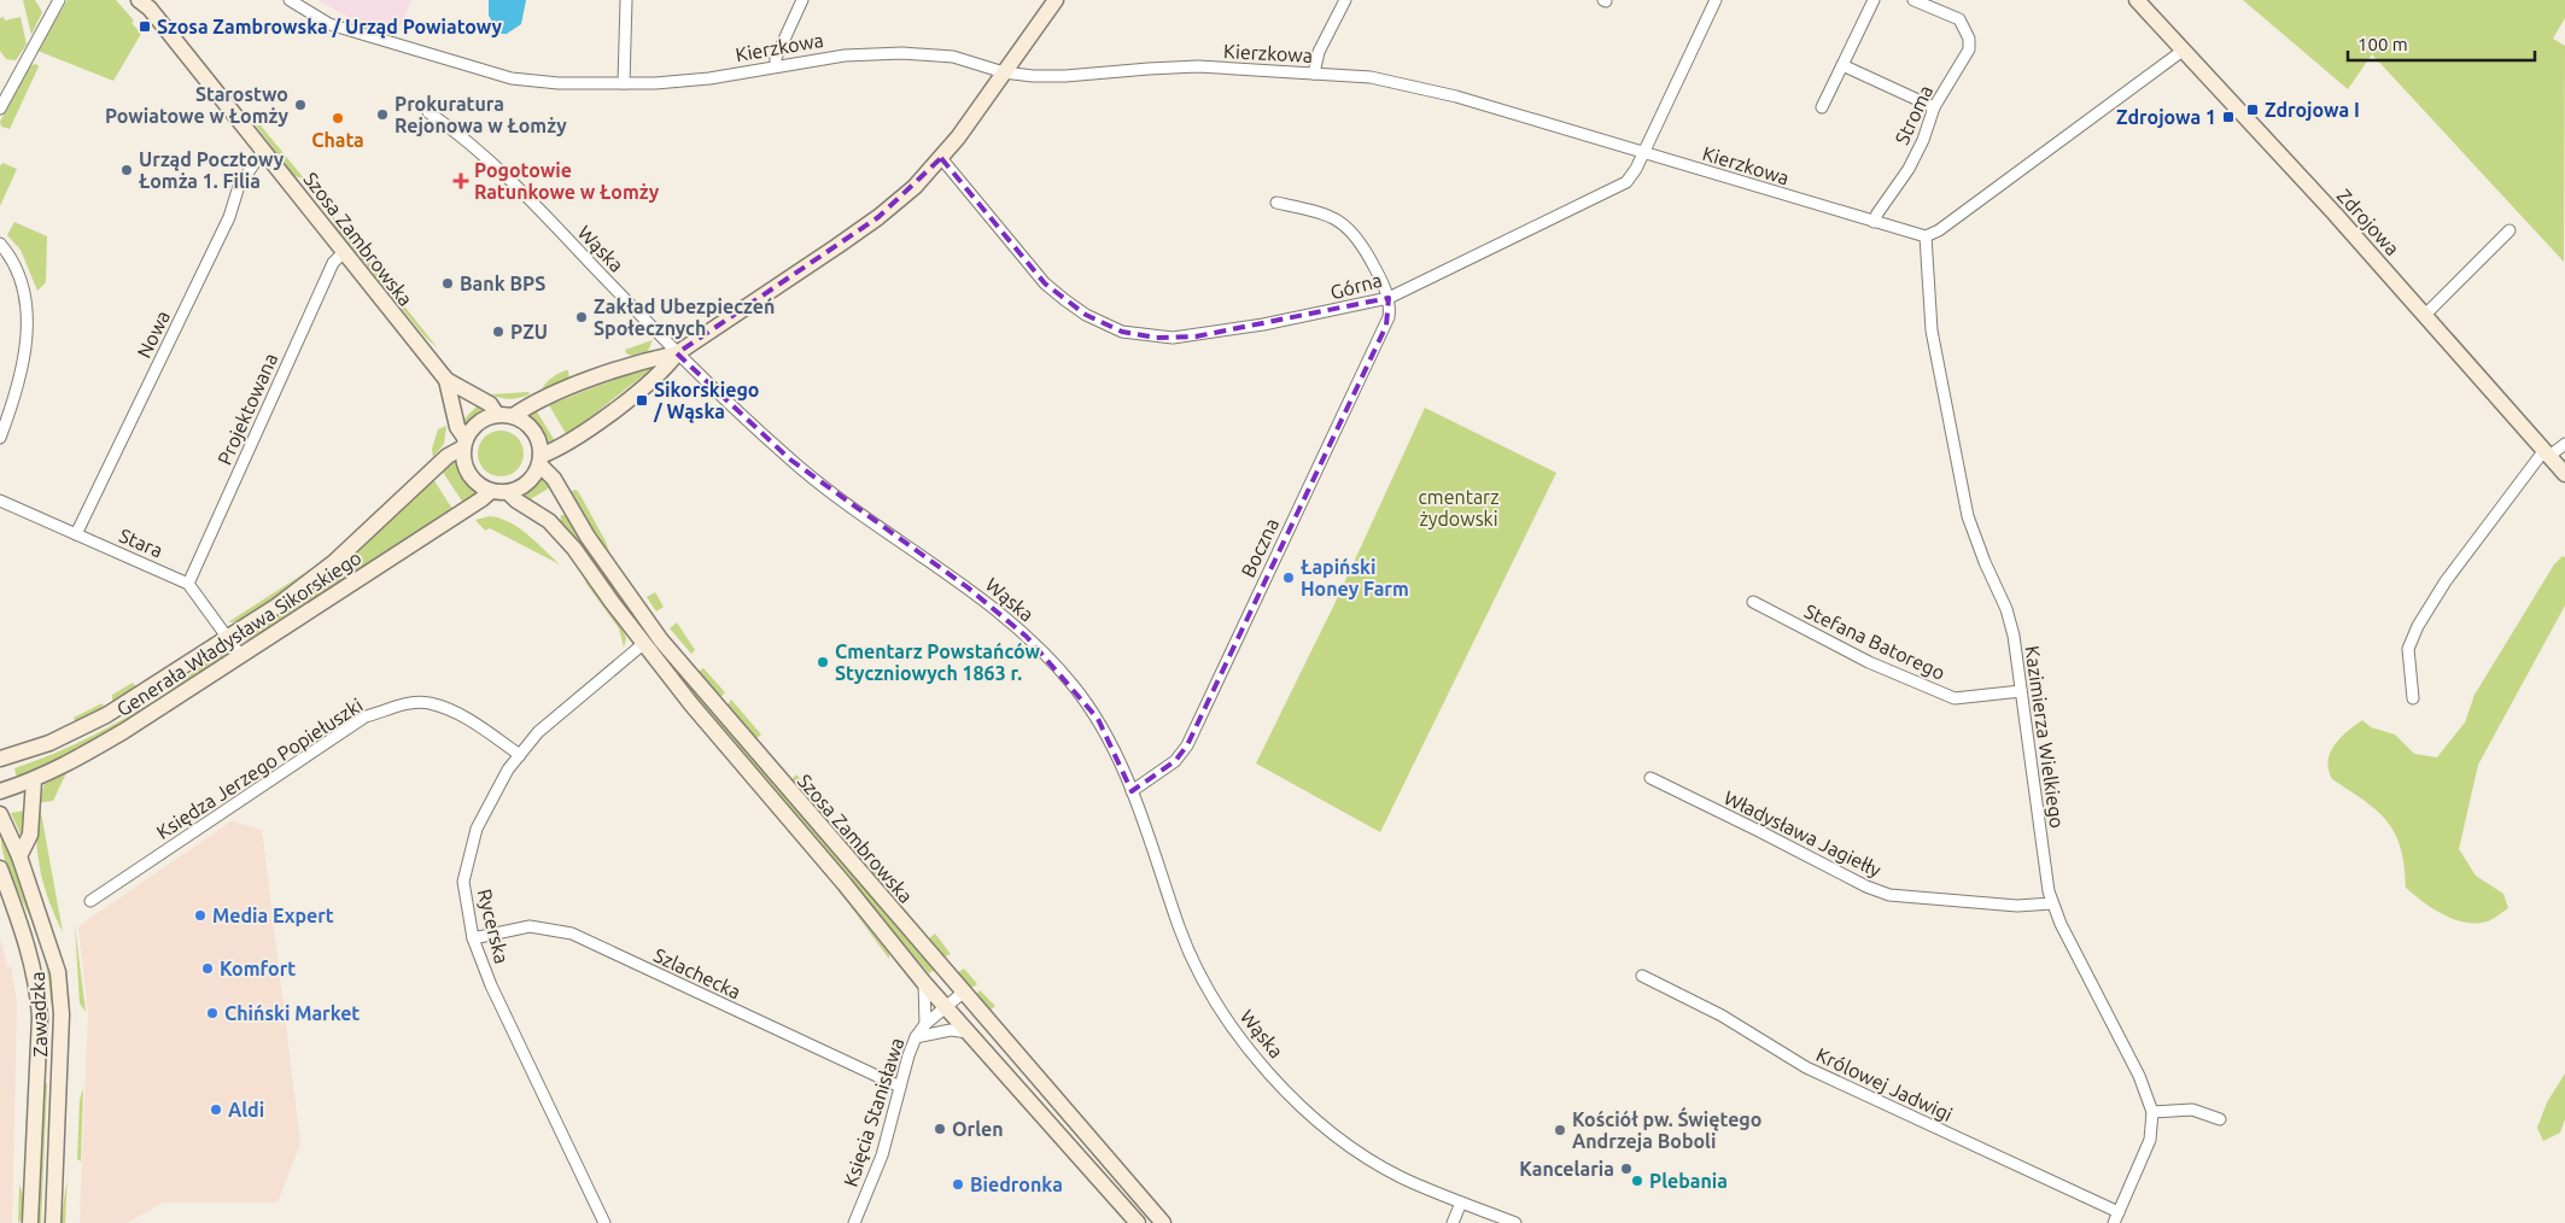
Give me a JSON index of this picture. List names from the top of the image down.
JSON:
{
  "streets": {
    "main road": [
      "Zdrojowa",
      "Szosa Zambrowska",
      "Generała Władysława Sikorskiego",
      "Zawadzka"
    ],
    "street": [
      "Kierzkowa",
      "Stroma",
      "Wąska",
      "Górna",
      "Nowa",
      "Projektowana",
      "Stara",
      "Boczna",
      "Stefana Batorego",
      "Kazimierza Wielkiego",
      "Księdza Jerzego Popiełuszki",
      "Władysława Jagiełły",
      "Rycerska",
      "Szlachecka",
      "Królowej Jadwigi",
      "Księcia Stanisława"
    ]
  },
  "crossings": [
    ["Kierzkowa", "Stroma"],
    ["Kierzkowa", "Górna"],
    ["Kierzkowa", "Kazimierza Wielkiego"],
    ["Szosa Zambrowska", "Nowa"],
    ["Szosa Zambrowska", "Projektowana"],
    ["Szosa Zambrowska", "Generała Władysława Sikorskiego"],
    ["Szosa Zambrowska", "Rycerska"],
    ["Szosa Zambrowska", "Księcia Stanisława"],
    ["Wąska", "Boczna"],
    ["Górna", "Boczna"],
    ["Nowa", "Stara"],
    ["Projektowana", "Stara"],
    ["Stara", "Generała Władysława Sikorskiego"],
    ["Stefana Batorego", "Kazimierza Wielkiego"],
    ["Kazimierza Wielkiego", "Władysława Jagiełły"],
    ["Kazimierza Wielkiego", "Królowej Jadwigi"],
    ["Księdza Jerzego Popiełuszki", "Rycerska"],
    ["Rycerska", "Szlachecka"],
    ["Szlachecka", "Księcia Stanisława"]
  ],
  "parks": ["cmentarz żydowski"],
  "places": {
    "transit": [
      "Szosa Zambrowska / Urząd Powiatowy",
      "Zdrojowa I",
      "Zdrojowa 1",
      "Sikorskiego / Wąska"
    ],
    "other": [
      "Starostwo Powiatowe w Łomży",
      "Prokuratura Rejonowa w Łomży",
      "Chata",
      "Urząd Pocztowy Łomża 1. Filia",
      "Bank BPS",
      "Zakład Ubezpieczeń Społecznych",
      "PZU",
      "Łapiński Honey Farm",
      "Cmentarz Powstańców Styczniowych 1863 r.",
      "Media Expert",
      "Komfort",
      "Chiński Market",
      "Aldi",
      "Orlen",
      "Kościół pw. Świętego Andrzeja Boboli",
      "Kancelaria",
      "Plebania",
      "Biedronka"
    ],
    "health": ["Pogotowie Ratunkowe w Łomży"]
  },
  "scale_bar": "100 m"
}
